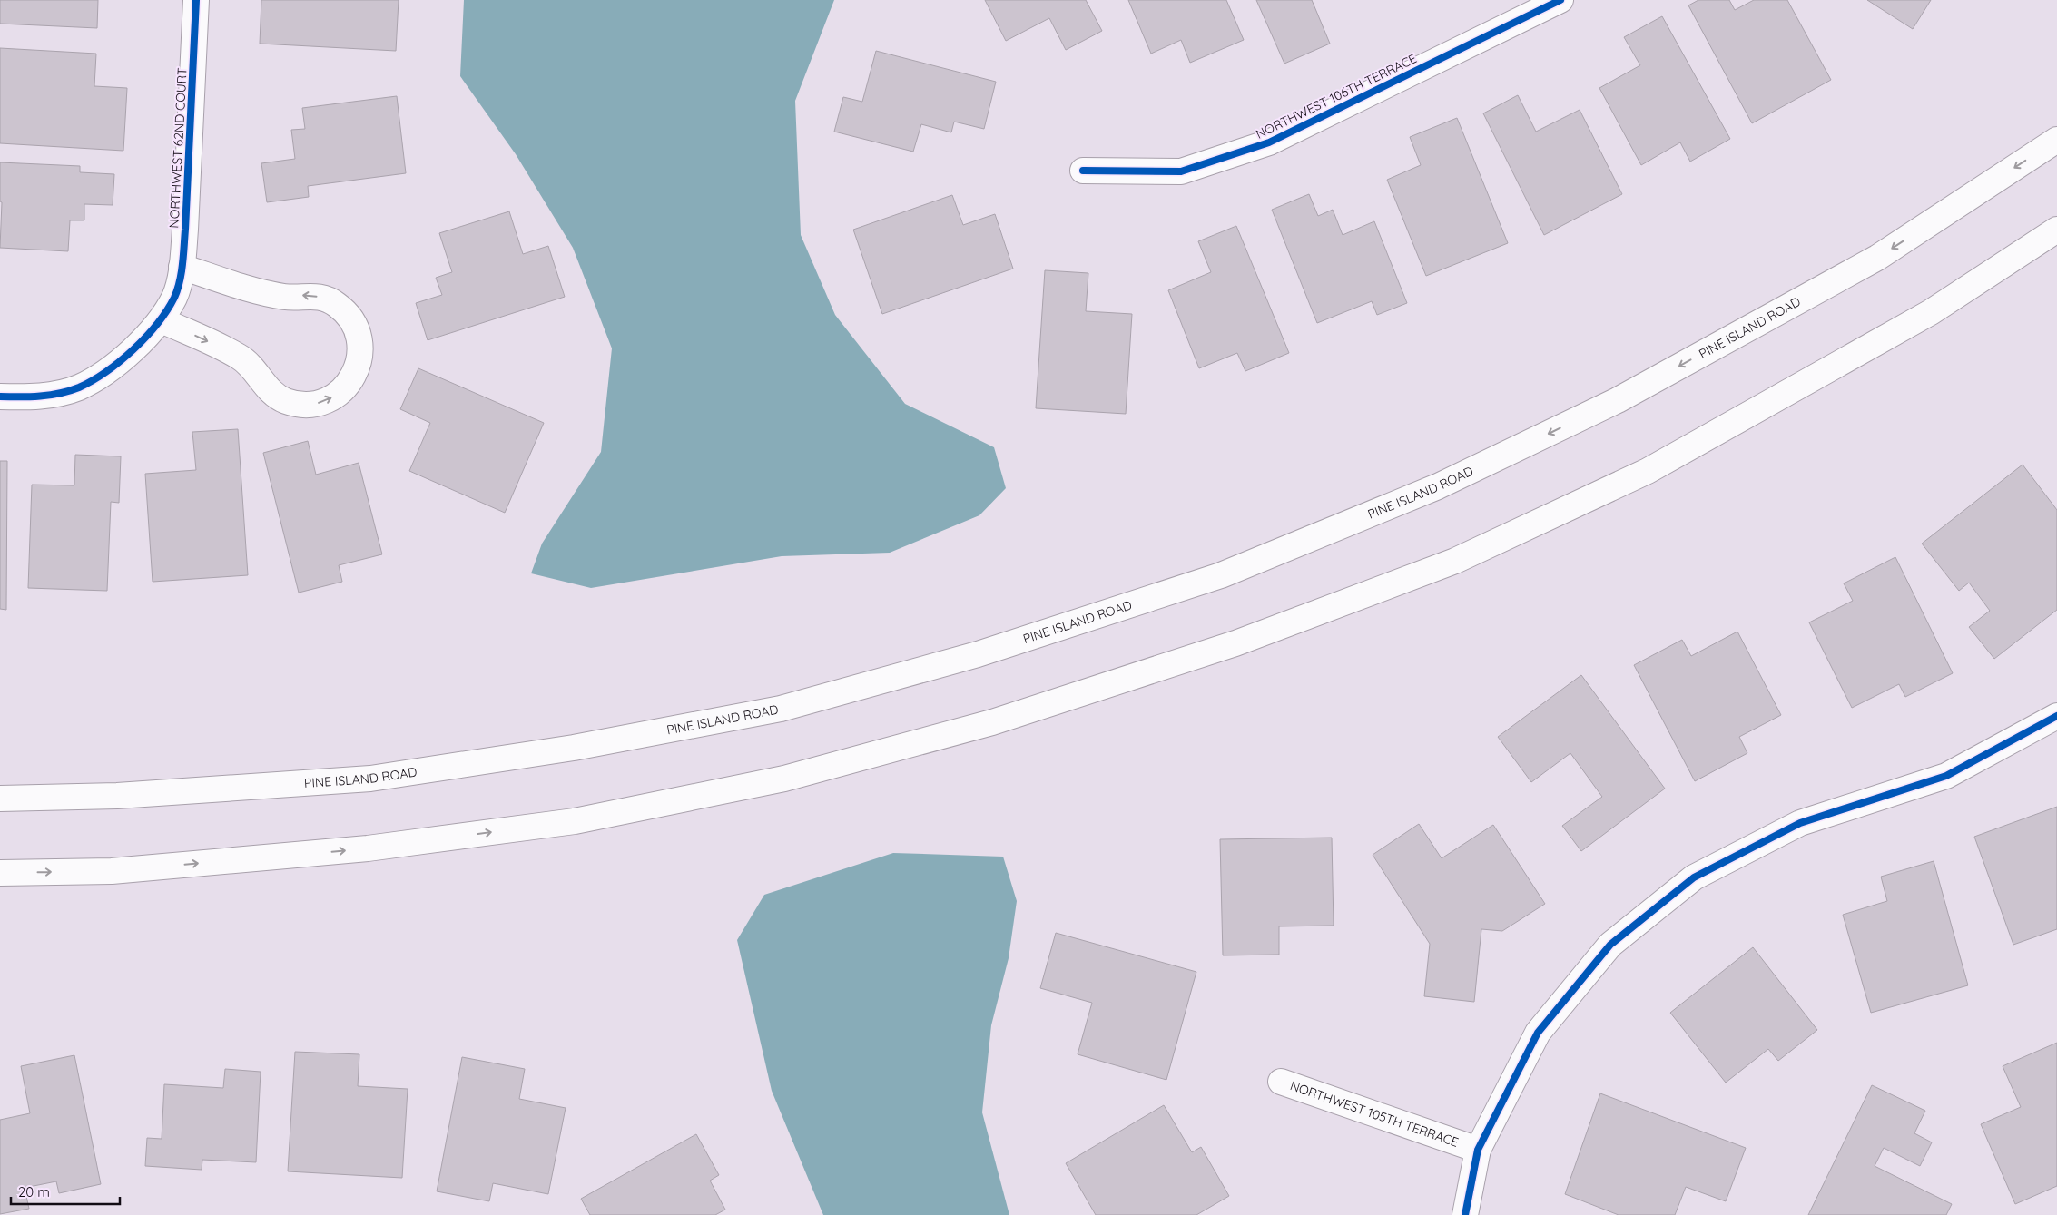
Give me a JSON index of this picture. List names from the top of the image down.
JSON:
{
  "streets": {
    "main road": [
      "NORTHWEST 106TH TERRACE",
      "NORTHWEST 62ND COURT",
      "PINE ISLAND ROAD",
      "NORTHWEST 105TH TERRACE"
    ]
  },
  "scale_bar": "20 m"
}
